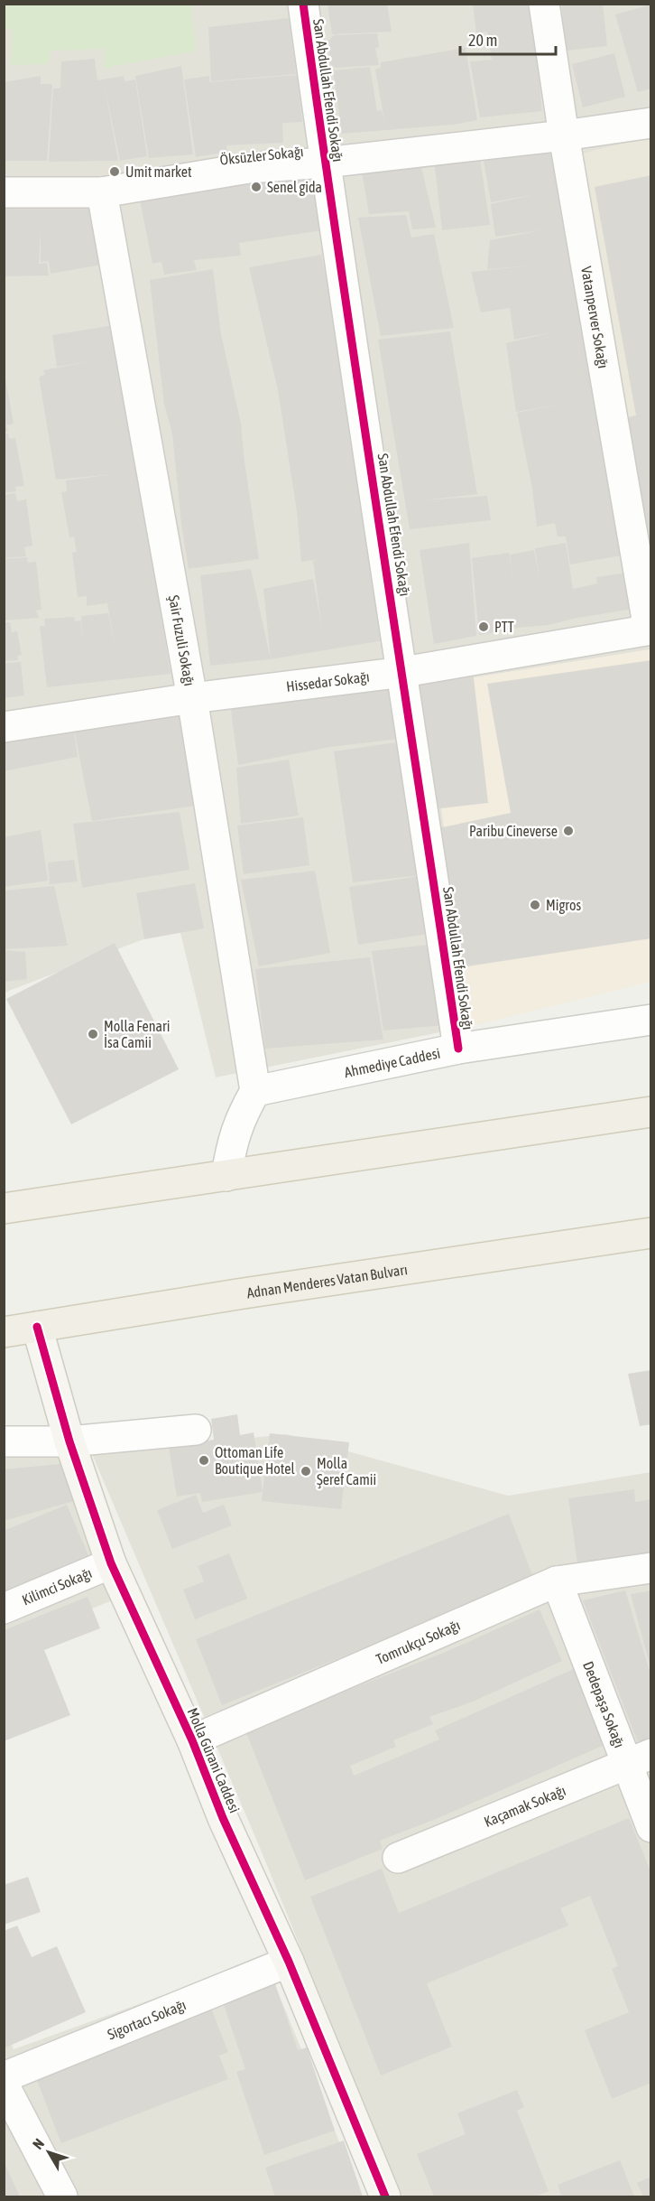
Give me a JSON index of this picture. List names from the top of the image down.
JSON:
{
  "streets": {
    "main road": ["Adnan Menderes Vatan Bulvarı"],
    "street": [
      "San Abdullah Efendi Sokağı",
      "Öksüzler Sokağı",
      "Vatanperver Sokağı",
      "Şair Fuzuli Sokağı",
      "Hissedar Sokağı",
      "Ahmediye Caddesi",
      "Kilimci Sokağı",
      "Tomrukçu Sokağı",
      "Dedepaşa Sokağı",
      "Molla Gürani Caddesi",
      "Kaçamak Sokağı",
      "Sigortacı Sokağı"
    ]
  },
  "crossings": [
    ["San Abdullah Efendi Sokağı", "Öksüzler Sokağı"],
    ["San Abdullah Efendi Sokağı", "Hissedar Sokağı"],
    ["San Abdullah Efendi Sokağı", "Ahmediye Caddesi"],
    ["Öksüzler Sokağı", "Vatanperver Sokağı"],
    ["Öksüzler Sokağı", "Şair Fuzuli Sokağı"],
    ["Vatanperver Sokağı", "Hissedar Sokağı"],
    ["Şair Fuzuli Sokağı", "Hissedar Sokağı"],
    ["Şair Fuzuli Sokağı", "Ahmediye Caddesi"],
    ["Adnan Menderes Vatan Bulvarı", "Molla Gürani Caddesi"],
    ["Kilimci Sokağı", "Molla Gürani Caddesi"],
    ["Tomrukçu Sokağı", "Dedepaşa Sokağı"],
    ["Tomrukçu Sokağı", "Molla Gürani Caddesi"],
    ["Dedepaşa Sokağı", "Kaçamak Sokağı"],
    ["Molla Gürani Caddesi", "Sigortacı Sokağı"]
  ],
  "places": [
    "Umit market",
    "Senel gida",
    "PTT",
    "Paribu Cineverse",
    "Migros",
    "Molla Fenari İsa Camii",
    "Ottoman Life Boutique Hotel",
    "Molla Şeref Camii"
  ],
  "scale_bar": "20 m",
  "north": "top left"
}
